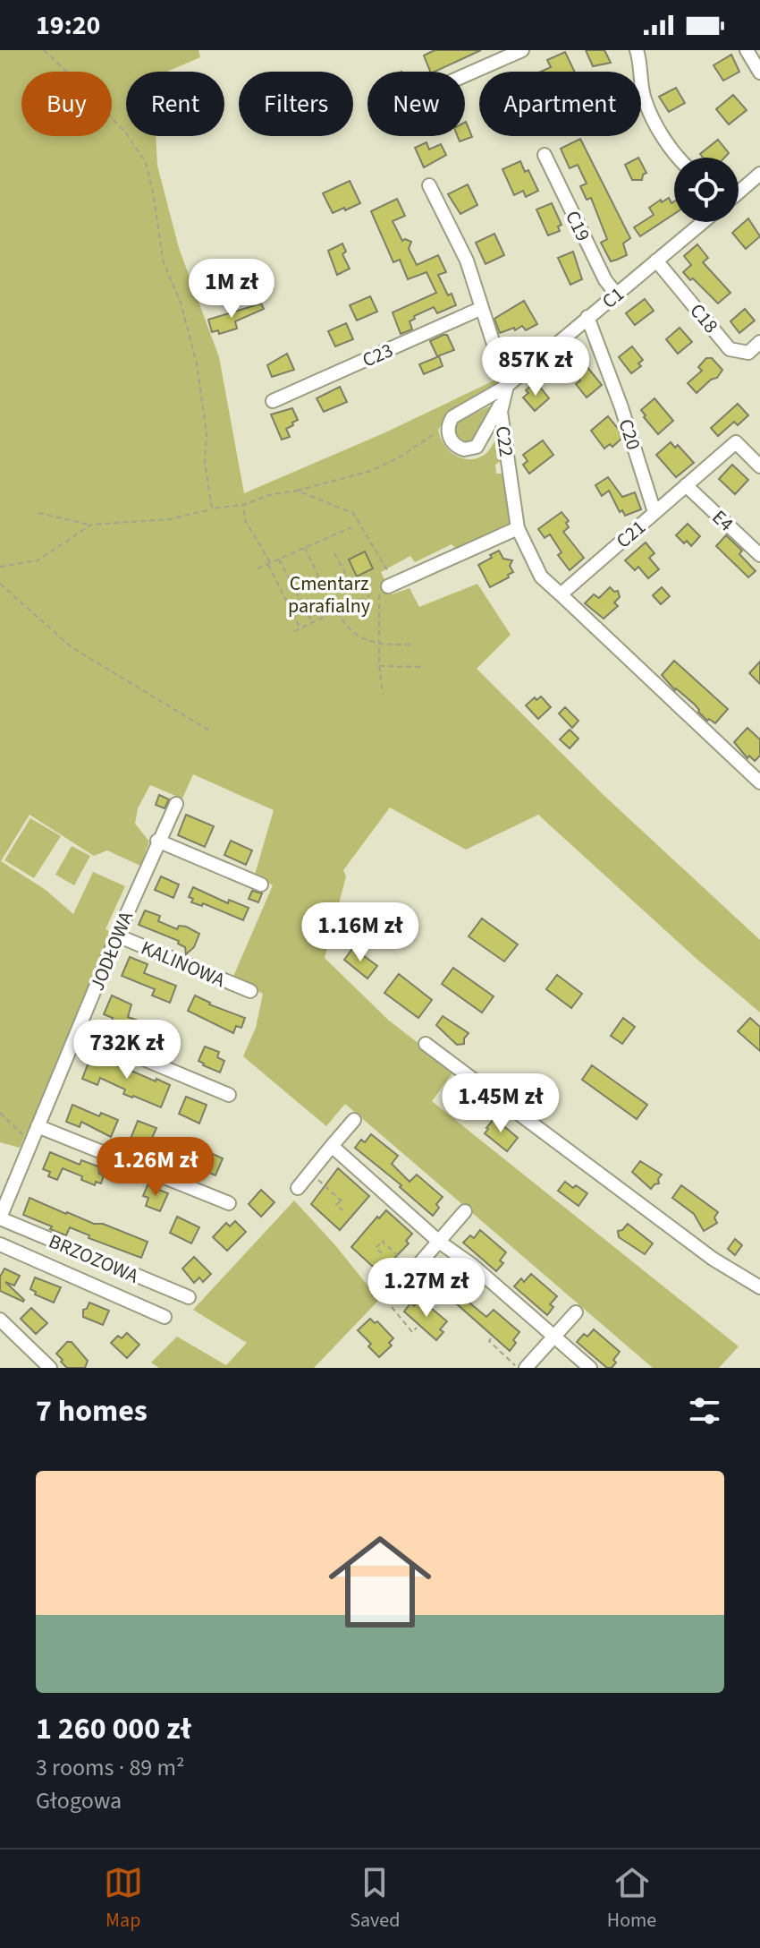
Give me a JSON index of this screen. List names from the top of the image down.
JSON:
{
  "streets": {
    "street": [
      "C19",
      "C1",
      "C18",
      "C23",
      "C20",
      "C22",
      "E4",
      "C21",
      "JODŁOWA",
      "KALINOWA",
      "BRZOZOWA"
    ]
  },
  "crossings": [
    ["C19", "C1"],
    ["C1", "C18"],
    ["C1", "C20"],
    ["C1", "C22"],
    ["C20", "C21"],
    ["E4", "C21"],
    ["JODŁOWA", "KALINOWA"],
    ["JODŁOWA", "BRZOZOWA"]
  ],
  "parks": ["Cmentarz parafialny"],
  "page": {
    "status": "19:20",
    "chip": [
      "Buy",
      "Rent",
      "Filters",
      "New",
      "Apartment"
    ],
    "price": [
      "1M zł",
      "857K zł",
      "1.16M zł",
      "732K zł",
      "1.45M zł",
      "1.26M zł",
      "1.27M zł"
    ],
    "heading": "7 homes",
    "list": [
      {
        "name": "1 260 000 zł",
        "note": "3 rooms · 89 m² · Głogowa"
      }
    ],
    "tabs": ["Map", "Saved", "Home"]
  }
}
